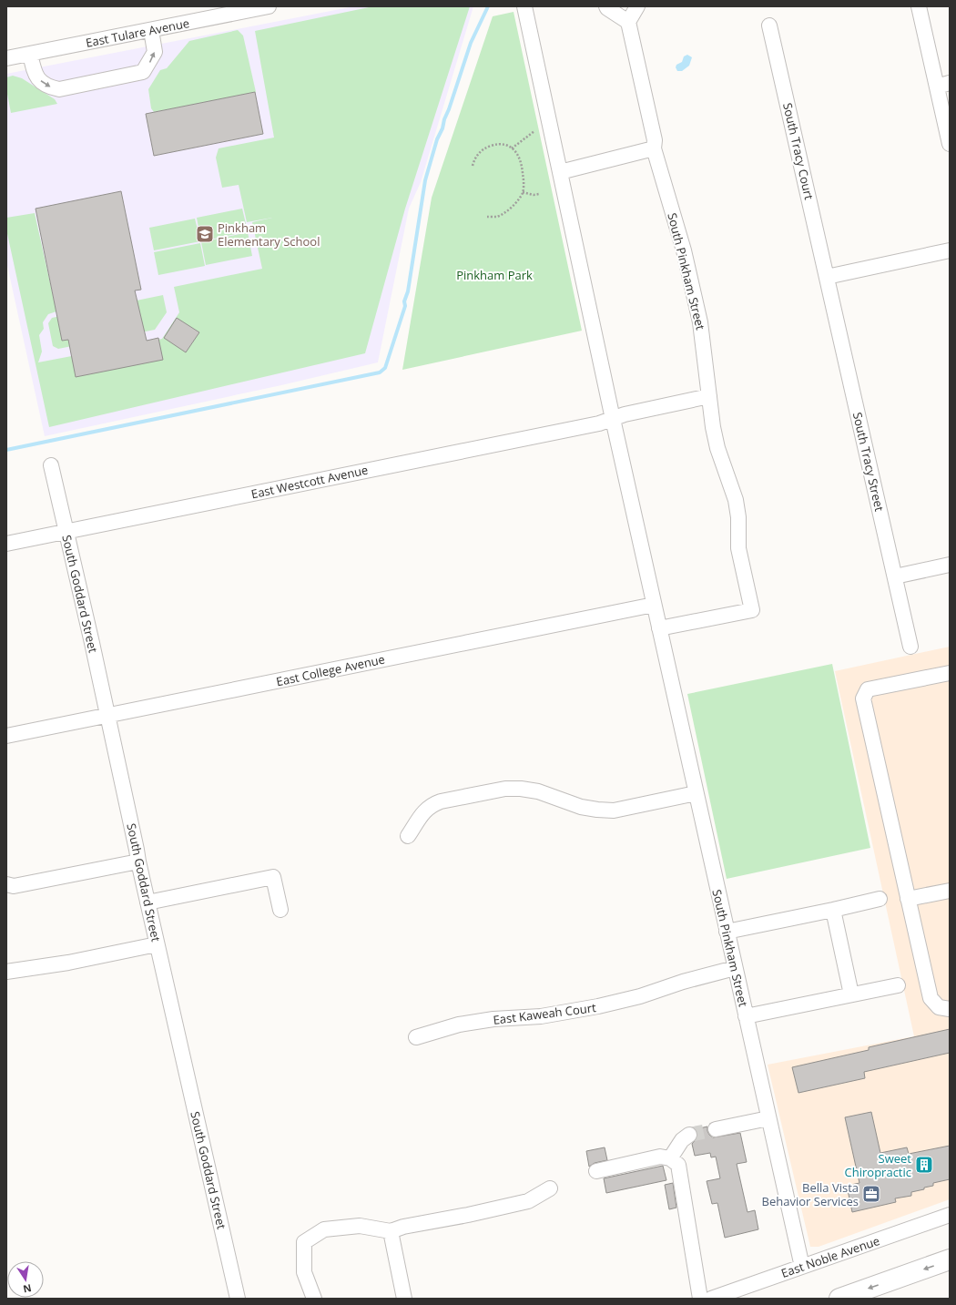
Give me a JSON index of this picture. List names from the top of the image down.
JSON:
{
  "streets": {
    "street": [
      "East Tulare Avenue",
      "South Tracy Court",
      "South Pinkham Street",
      "South Tracy Street",
      "East Westcott Avenue",
      "South Goddard Street",
      "East College Avenue",
      "East Kaweah Court",
      "East Noble Avenue"
    ]
  },
  "crossings": [
    ["South Tracy Court", "South Tracy Street"],
    ["South Pinkham Street", "East Westcott Avenue"],
    ["South Pinkham Street", "East College Avenue"],
    ["South Pinkham Street", "East Kaweah Court"],
    ["South Pinkham Street", "East Noble Avenue"],
    ["East Westcott Avenue", "South Goddard Street"],
    ["South Goddard Street", "East College Avenue"]
  ],
  "parks": ["Pinkham Park"],
  "places": {
    "school or university": ["Pinkham Elementary School"],
    "building": ["Sweet Chiropractic"],
    "office": ["Bella Vista Behavior Services"]
  },
  "north": "bottom"
}
